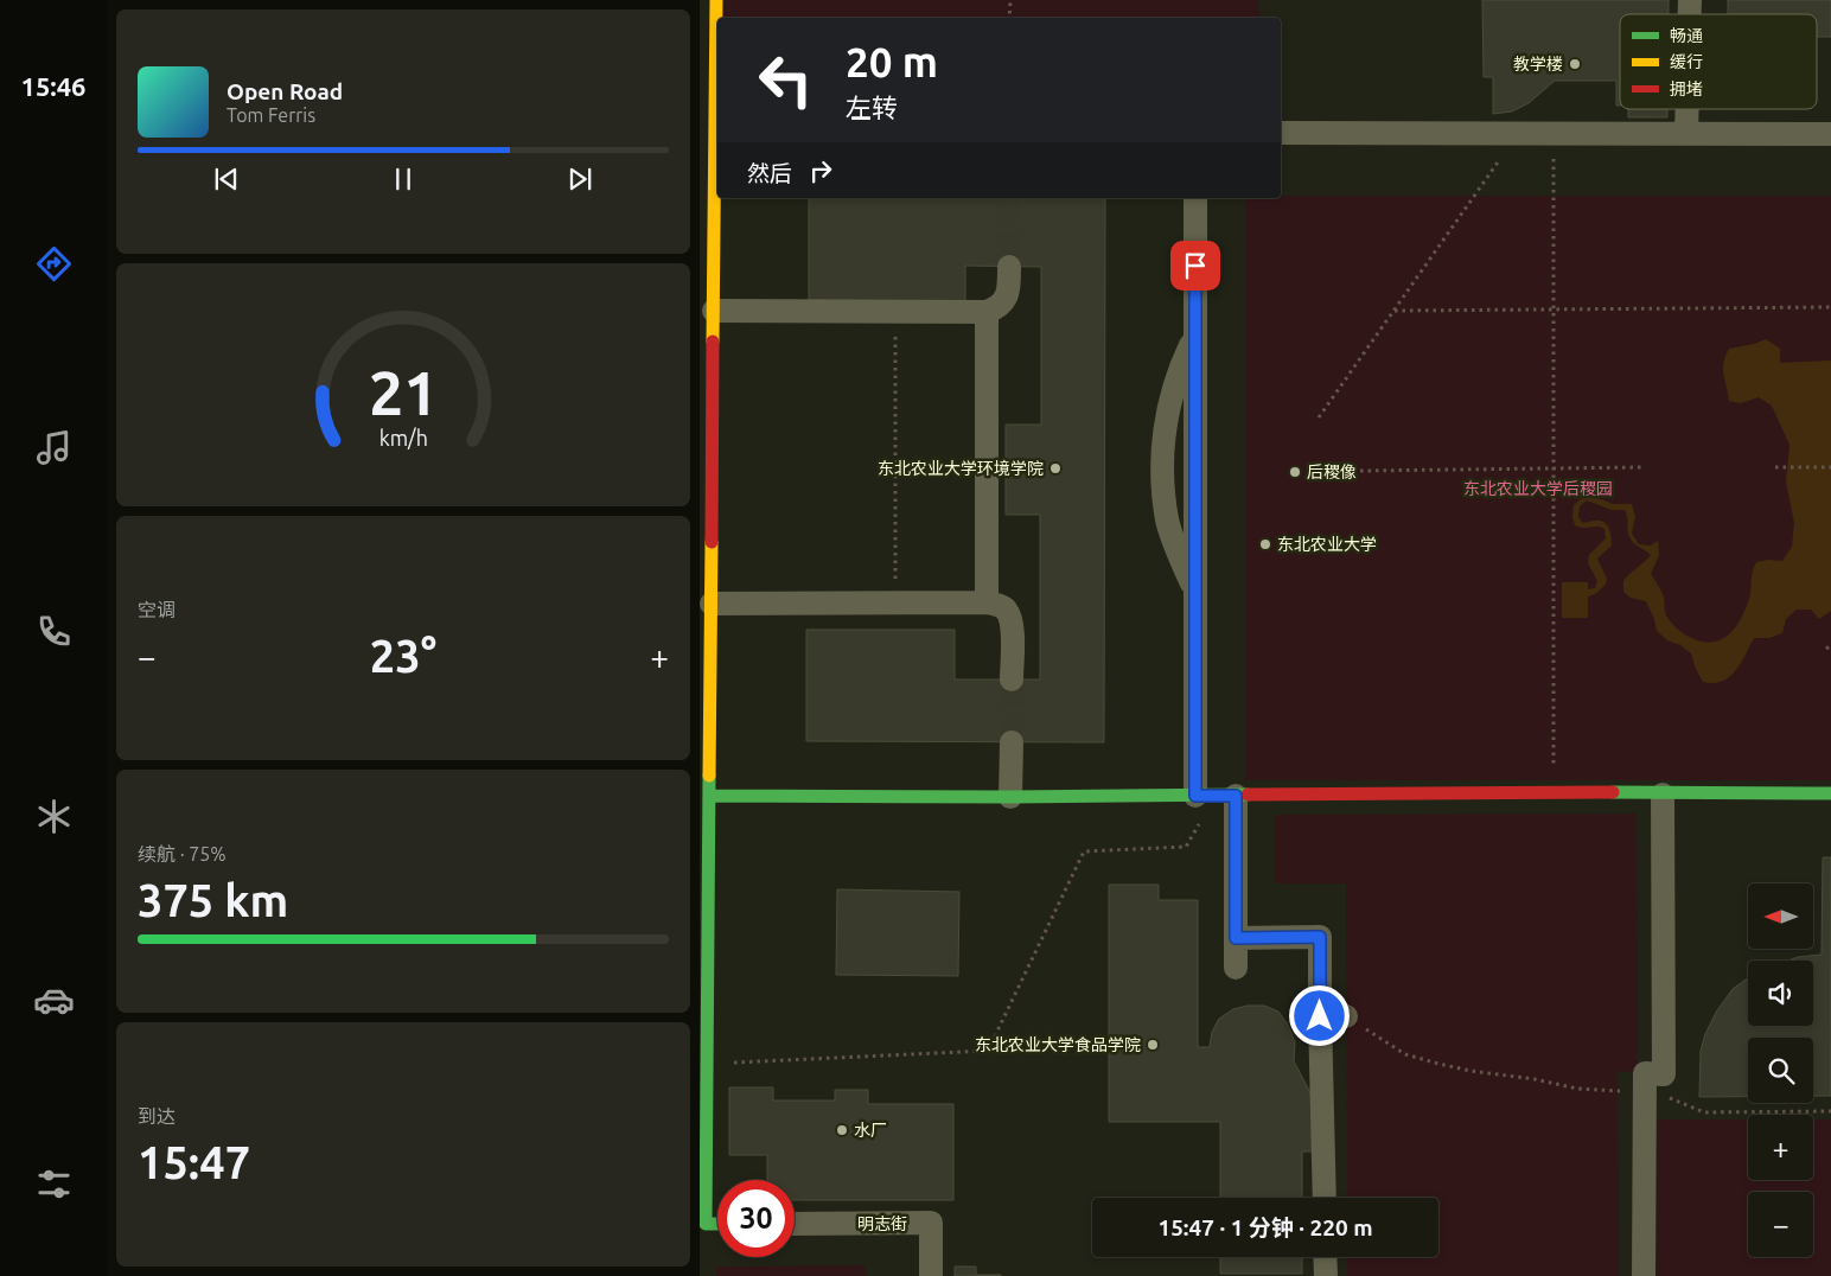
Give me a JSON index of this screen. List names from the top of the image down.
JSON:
{
  "streets": {
    "street": ["明志街"]
  },
  "parks": ["东北农业大学后稷园"],
  "places": [
    "教学楼",
    "东北农业大学环境学院",
    "后稷像",
    "东北农业大学",
    "东北农业大学食品学院",
    "水厂"
  ],
  "legend": ["畅通", "缓行", "拥堵"],
  "north": "left",
  "page": {
    "tabs": "15:46",
    "turn": ["20 m", "左转"],
    "song": ["Open Road", "Tom Ferris"],
    "then": "然后",
    "tile": [
      "空调",
      ["续航 · 75%", "375 km"],
      ["到达", "15:47"]
    ],
    "heat": ["−", "23°", "+"],
    "map_buttons": ["+", "−"],
    "limit": "30",
    "trip": "15:47 · 1 分钟 · 220 m",
    "gauge": ["21", "km/h"]
  }
}
